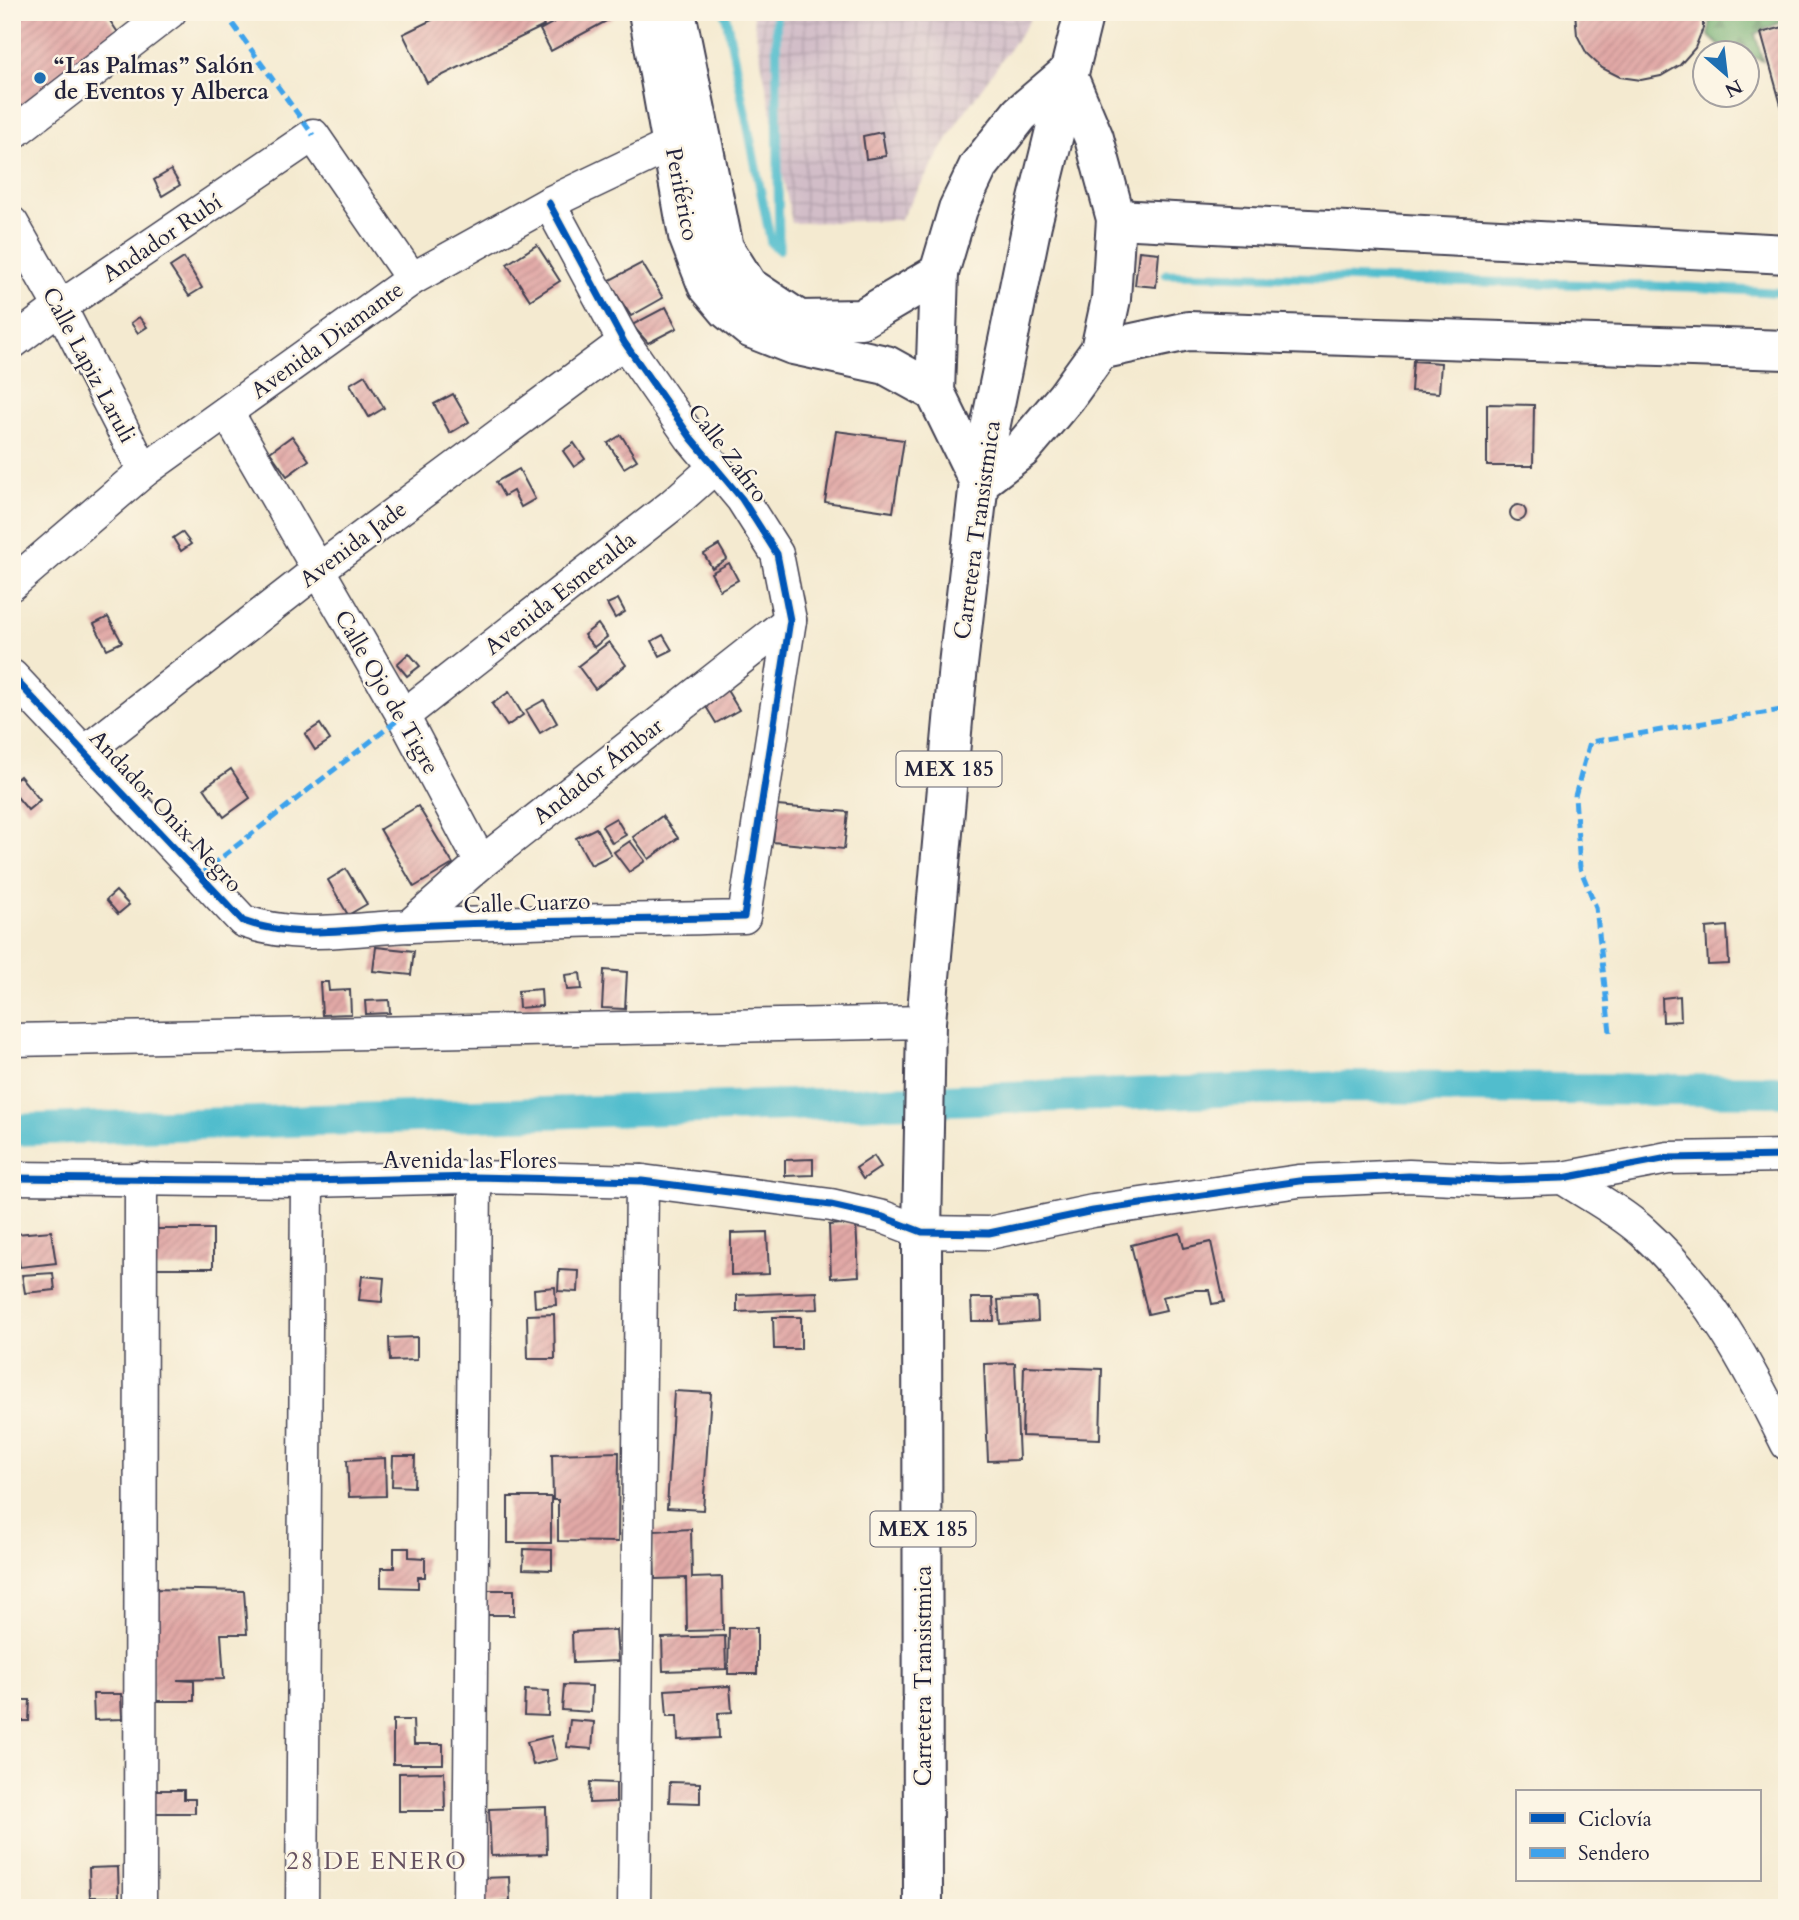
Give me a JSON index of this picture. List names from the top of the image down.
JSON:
{
  "streets": {
    "main road": ["Periférico", "Carretera Transistmica", "MEX 185"],
    "street": [
      "Andador Rubí",
      "Avenida Diamante",
      "Calle Lapiz Laruli",
      "Calle Zafiro",
      "Avenida Jade",
      "Avenida Esmeralda",
      "Calle Ojo de Tigre",
      "Andador Ámbar",
      "Andador Onix Negro",
      "Calle Cuarzo",
      "Avenida las Flores"
    ]
  },
  "crossings": [
    ["Periférico", "Avenida Diamante"],
    ["Andador Rubí", "Avenida Diamante"],
    ["Andador Rubí", "Calle Lapiz Laruli"],
    ["Avenida Diamante", "Calle Lapiz Laruli"],
    ["Avenida Diamante", "Calle Zafiro"],
    ["Avenida Diamante", "Calle Ojo de Tigre"],
    ["Calle Zafiro", "Avenida Jade"],
    ["Calle Zafiro", "Avenida Esmeralda"],
    ["Calle Zafiro", "Andador Ámbar"],
    ["Calle Zafiro", "Calle Cuarzo"],
    ["Carretera Transistmica", "Avenida las Flores"],
    ["Avenida Jade", "Calle Ojo de Tigre"],
    ["Avenida Jade", "Andador Onix Negro"],
    ["Avenida Esmeralda", "Calle Ojo de Tigre"],
    ["Calle Ojo de Tigre", "Andador Ámbar"],
    ["Andador Ámbar", "Calle Cuarzo"],
    ["Andador Onix Negro", "Calle Cuarzo"]
  ],
  "districts": ["28 DE ENERO"],
  "places": ["“Las Palmas” Salón de Eventos y Alberca"],
  "legend": ["Ciclovía", "Sendero"],
  "north": "bottom right"
}
